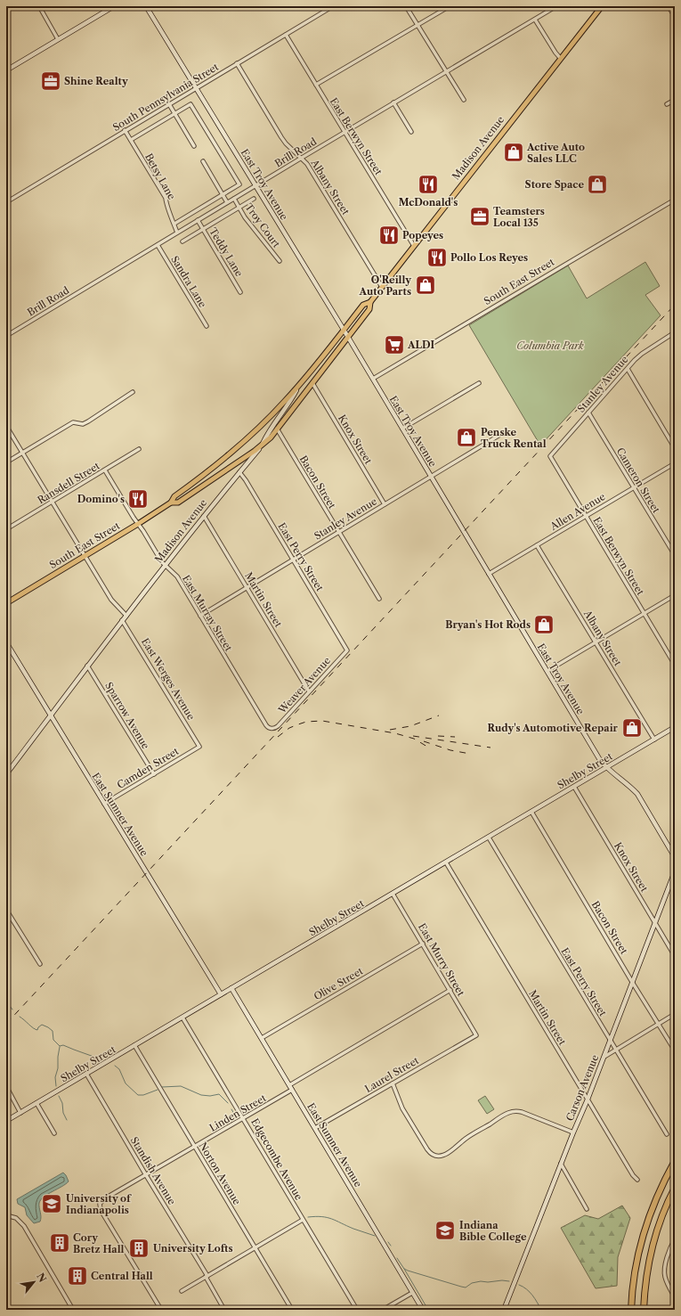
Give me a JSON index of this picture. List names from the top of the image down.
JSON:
{
  "streets": {
    "main road": [
      "Madison Avenue",
      "East Troy Avenue",
      "South East Street",
      "Shelby Street",
      "East Sumner Avenue",
      "Carson Avenue"
    ],
    "street": [
      "South Pennsylvania Street",
      "East Berwyn Street",
      "Brill Road",
      "Betsy Lane",
      "Albany Street",
      "Troy Court",
      "Teddy Lane",
      "Sandra Lane",
      "Stanley Avenue",
      "Knox Street",
      "Cameron Street",
      "Bacon Street",
      "Ransdell Street",
      "Allen Avenue",
      "East Perry Street",
      "Martin Street",
      "East Murray Street",
      "East Werges Avenue",
      "Weaver Avenue",
      "Sparrow Avenue",
      "Camden Street",
      "East Murry Street",
      "Olive Street",
      "Laurel Street",
      "Linden Street",
      "Edgecombe Avenue",
      "Standish Avenue",
      "Norton Avenue"
    ]
  },
  "crossings": [
    ["South Pennsylvania Street", "East Berwyn Street"],
    ["South Pennsylvania Street", "Betsy Lane"],
    ["South Pennsylvania Street", "East Troy Avenue"],
    ["South Pennsylvania Street", "Albany Street"],
    ["East Berwyn Street", "Madison Avenue"],
    ["East Berwyn Street", "Brill Road"],
    ["East Berwyn Street", "Stanley Avenue"],
    ["East Berwyn Street", "Allen Avenue"],
    ["Madison Avenue", "East Troy Avenue"],
    ["Madison Avenue", "Albany Street"],
    ["Madison Avenue", "South East Street"],
    ["Madison Avenue", "Knox Street"],
    ["Madison Avenue", "Bacon Street"],
    ["Madison Avenue", "East Perry Street"],
    ["Madison Avenue", "Martin Street"],
    ["Madison Avenue", "East Murray Street"],
    ["Madison Avenue", "East Werges Avenue"],
    ["Madison Avenue", "Sparrow Avenue"],
    ["Madison Avenue", "East Sumner Avenue"],
    ["Brill Road", "Betsy Lane"],
    ["Brill Road", "East Troy Avenue"],
    ["Brill Road", "Albany Street"],
    ["Brill Road", "Troy Court"],
    ["Brill Road", "Teddy Lane"],
    ["Brill Road", "Sandra Lane"],
    ["East Troy Avenue", "South East Street"],
    ["East Troy Avenue", "Stanley Avenue"],
    ["East Troy Avenue", "Allen Avenue"],
    ["East Troy Avenue", "Shelby Street"],
    ["Albany Street", "Allen Avenue"],
    ["Albany Street", "Shelby Street"],
    ["South East Street", "East Murray Street"],
    ["Stanley Avenue", "Knox Street"],
    ["Stanley Avenue", "Cameron Street"],
    ["Stanley Avenue", "Bacon Street"],
    ["Stanley Avenue", "East Perry Street"],
    ["Stanley Avenue", "Martin Street"],
    ["Stanley Avenue", "East Murray Street"],
    ["Knox Street", "Shelby Street"],
    ["Knox Street", "Carson Avenue"],
    ["Cameron Street", "Allen Avenue"],
    ["Bacon Street", "Shelby Street"],
    ["Bacon Street", "Carson Avenue"],
    ["Ransdell Street", "East Murray Street"],
    ["East Perry Street", "Weaver Avenue"],
    ["East Perry Street", "Shelby Street"],
    ["East Perry Street", "Carson Avenue"],
    ["Martin Street", "Weaver Avenue"],
    ["Martin Street", "Shelby Street"],
    ["Martin Street", "Carson Avenue"],
    ["East Murray Street", "Weaver Avenue"],
    ["East Werges Avenue", "Camden Street"],
    ["Sparrow Avenue", "Camden Street"],
    ["Camden Street", "East Sumner Avenue"],
    ["Shelby Street", "East Sumner Avenue"],
    ["Shelby Street", "East Murry Street"],
    ["Shelby Street", "Edgecombe Avenue"],
    ["Shelby Street", "Standish Avenue"],
    ["Shelby Street", "Norton Avenue"],
    ["East Sumner Avenue", "Olive Street"],
    ["East Sumner Avenue", "Laurel Street"],
    ["East Sumner Avenue", "Linden Street"],
    ["East Murry Street", "Olive Street"],
    ["East Murry Street", "Laurel Street"],
    ["Linden Street", "Edgecombe Avenue"],
    ["Linden Street", "Standish Avenue"],
    ["Linden Street", "Norton Avenue"]
  ],
  "parks": ["Columbia Park"],
  "places": {
    "office": ["Shine Realty", "Teamsters Local 135"],
    "shop": [
      "Active Auto Sales LLC",
      "Store Space",
      "O'Reilly Auto Parts",
      "Penske Truck Rental",
      "Bryan's Hot Rods",
      "Rudy's Automotive Repair"
    ],
    "restaurant": [
      "McDonald's",
      "Popeyes",
      "Pollo Los Reyes",
      "Domino's"
    ],
    "supermarket": ["ALDI"],
    "school or university": ["University of Indianapolis", "Indiana Bible College"],
    "building": ["Cory Bretz Hall", "University Lofts", "Central Hall"]
  },
  "north": "top right"
}
